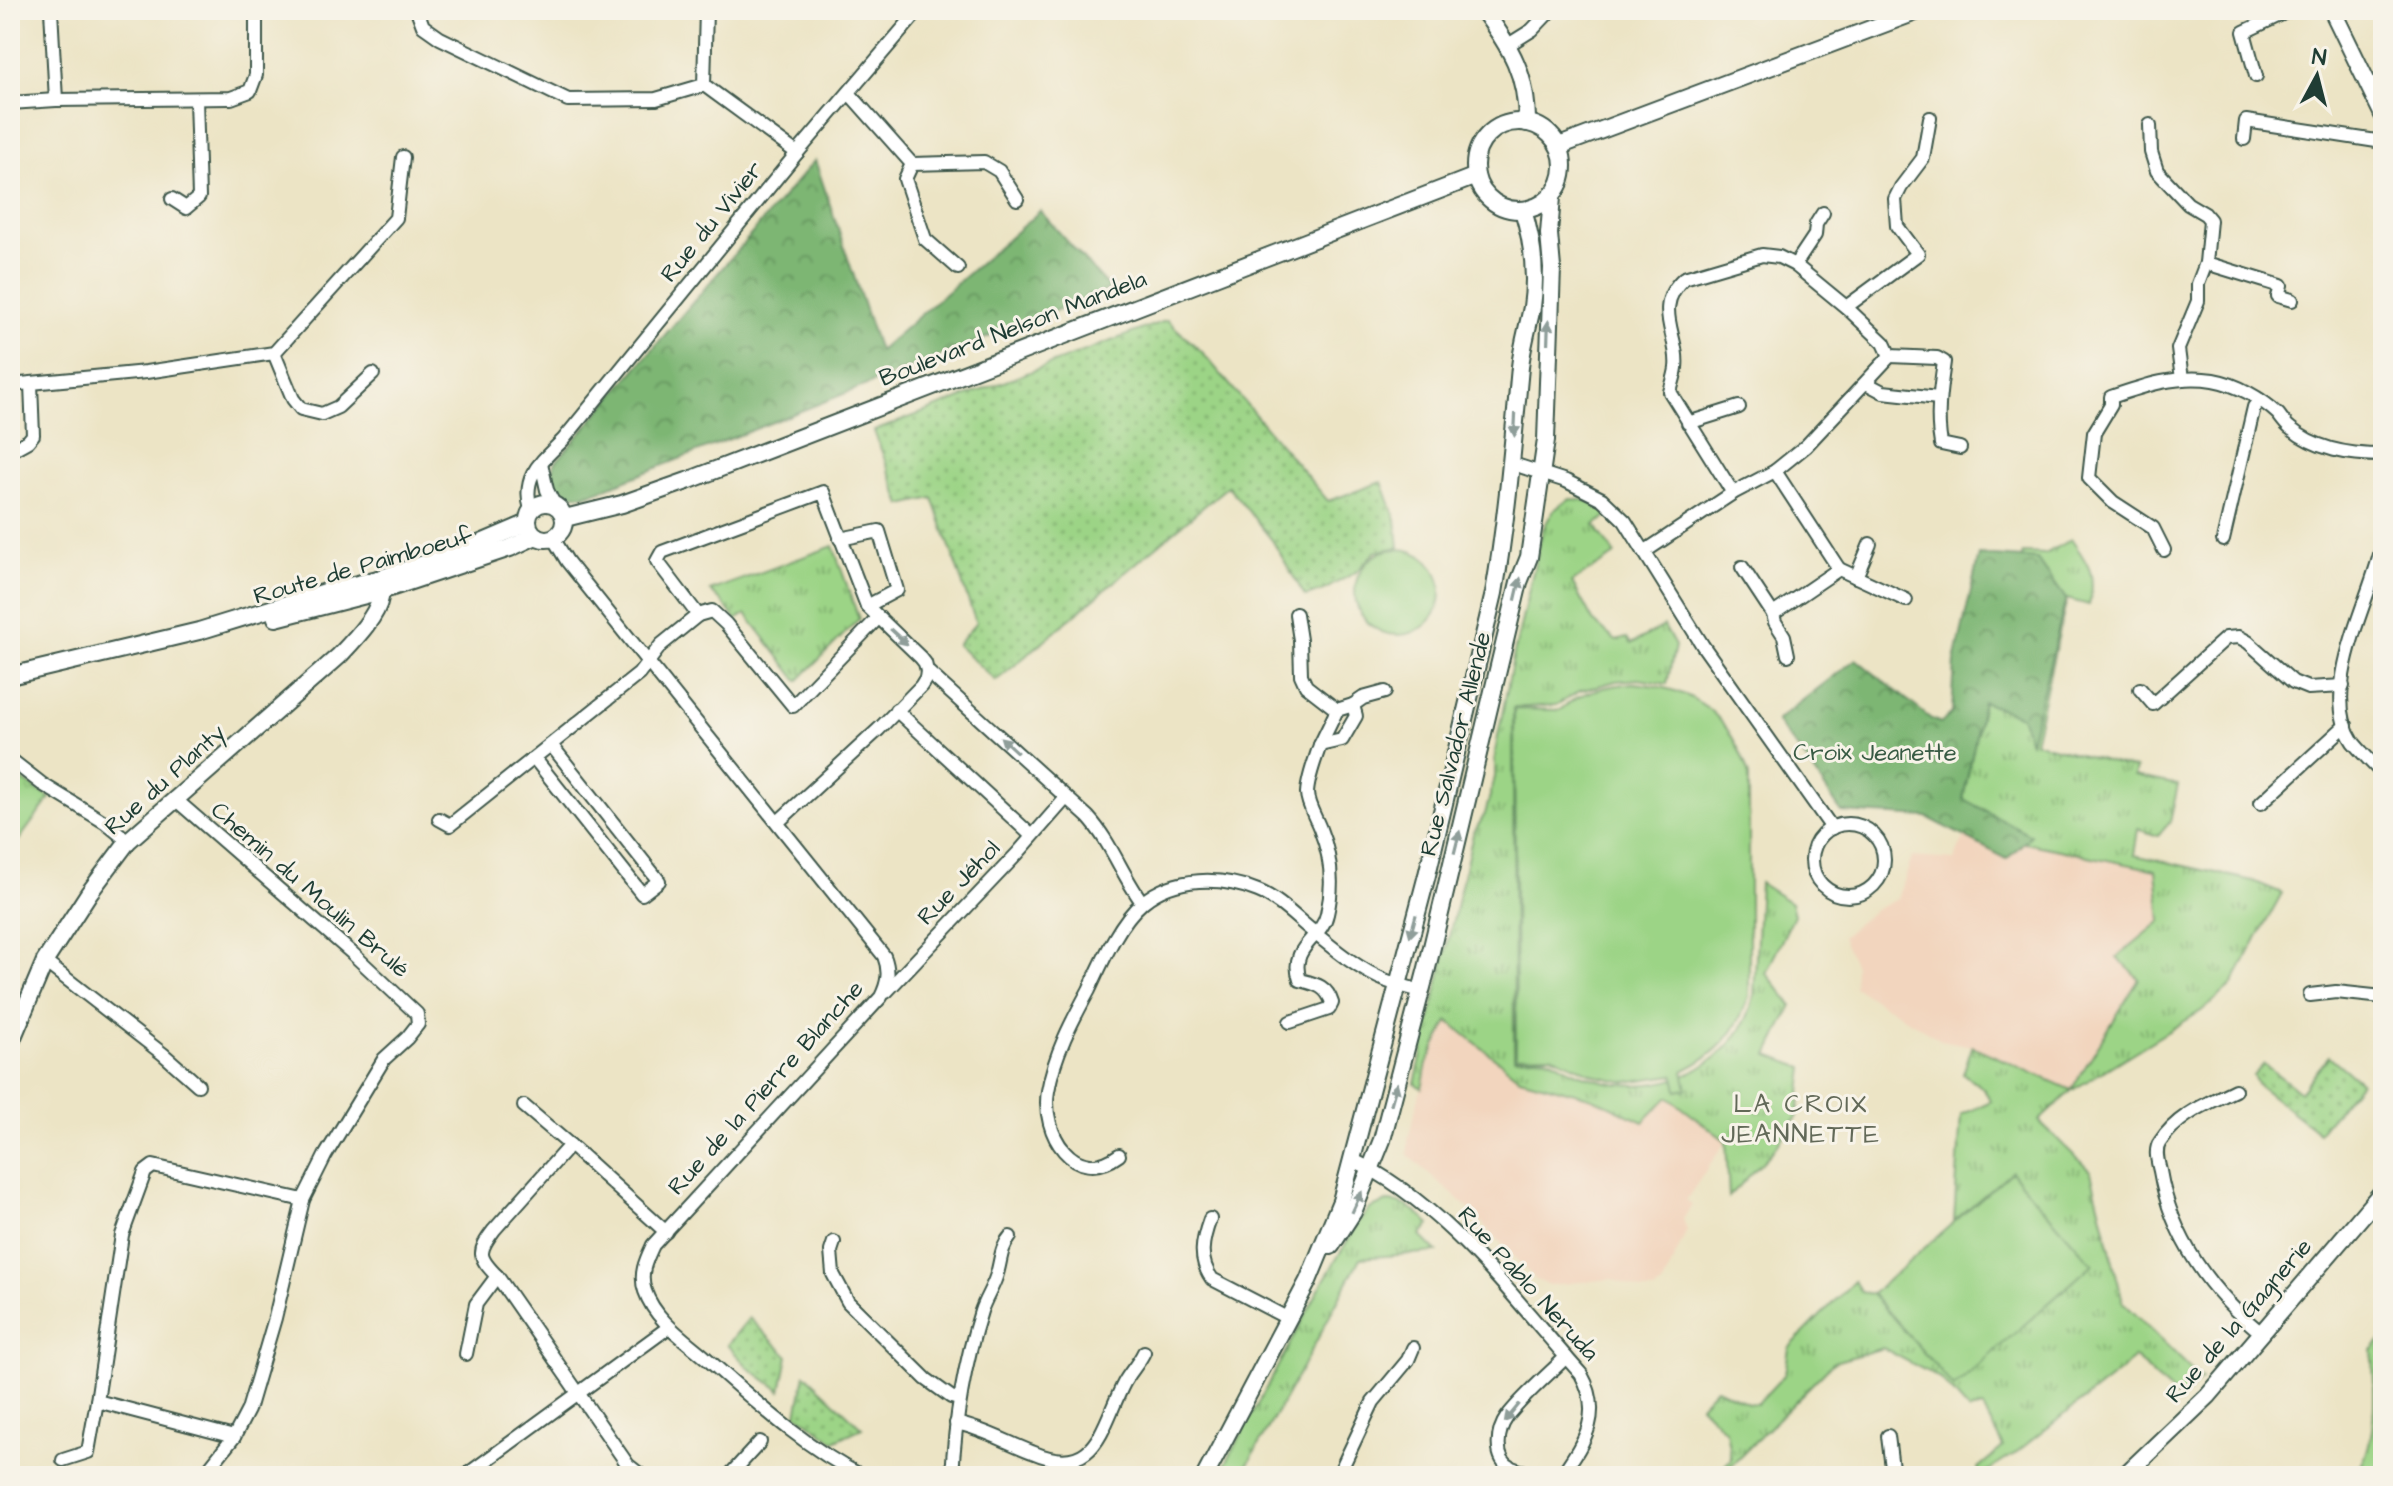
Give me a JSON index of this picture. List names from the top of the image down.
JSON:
{
  "streets": {
    "street": [
      "Rue du Vivier",
      "Boulevard Nelson Mandela",
      "Route de Paimboeuf",
      "Rue Salvador Allende",
      "Rue du Planty",
      "Rue Jéhol",
      "Chemin du Moulin Brulé",
      "Rue de la Pierre Blanche",
      "Rue Pablo Neruda",
      "Rue de la Gagnerie"
    ]
  },
  "crossings": [
    ["Rue du Vivier", "Boulevard Nelson Mandela"],
    ["Rue du Vivier", "Route de Paimboeuf"],
    ["Rue du Vivier", "Rue de la Pierre Blanche"],
    ["Boulevard Nelson Mandela", "Route de Paimboeuf"],
    ["Boulevard Nelson Mandela", "Rue Salvador Allende"],
    ["Boulevard Nelson Mandela", "Rue de la Pierre Blanche"],
    ["Route de Paimboeuf", "Rue du Planty"],
    ["Route de Paimboeuf", "Rue de la Pierre Blanche"],
    ["Rue Salvador Allende", "Rue Pablo Neruda"],
    ["Rue du Planty", "Chemin du Moulin Brulé"],
    ["Rue Jéhol", "Rue de la Pierre Blanche"]
  ],
  "districts": ["LA CROIX JEANNETTE"],
  "parks": ["Croix Jeanette"],
  "north": "top"
}
